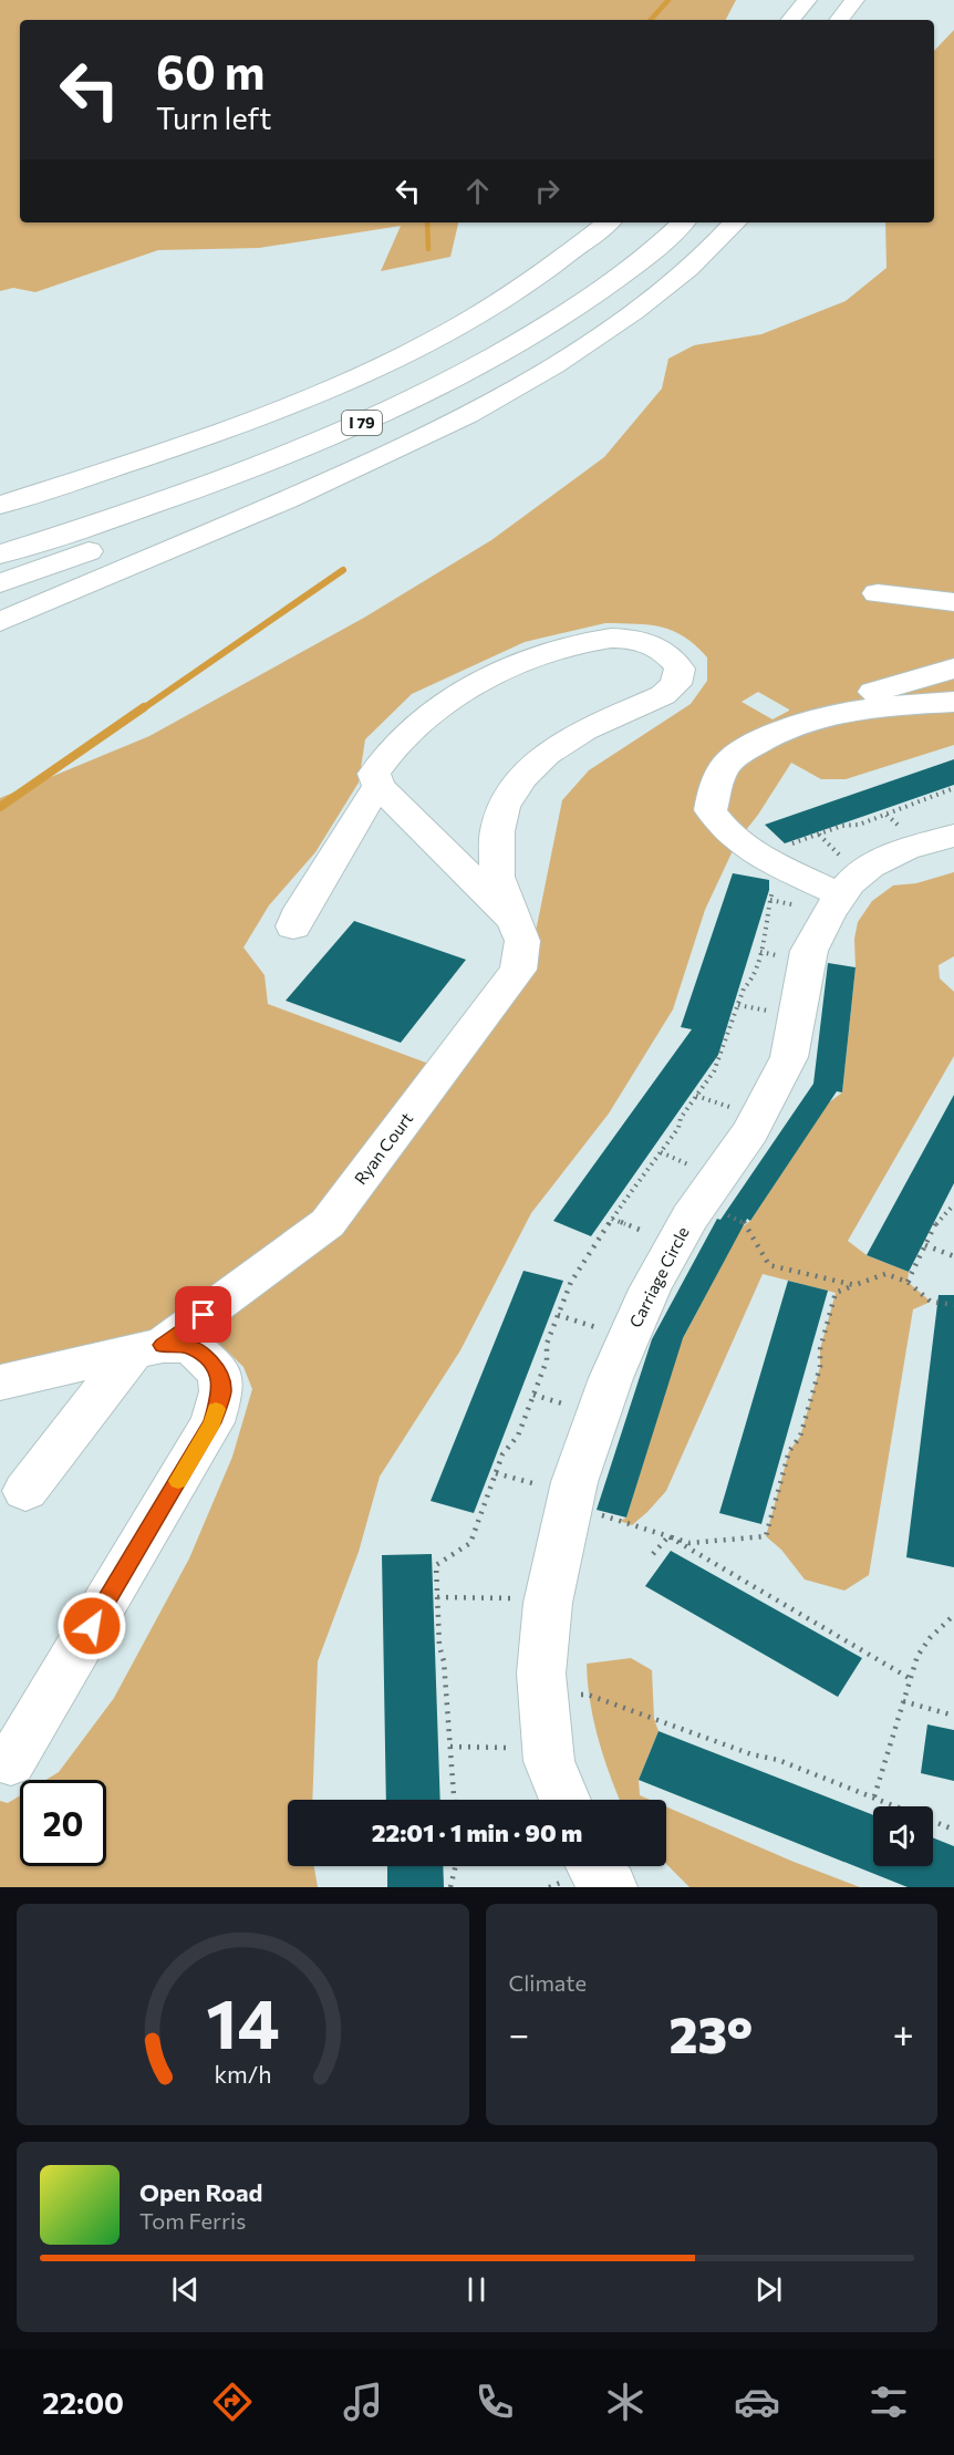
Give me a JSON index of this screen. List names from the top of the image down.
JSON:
{
  "streets": {
    "main road": ["I 79", "Ryan Court", "Carriage Circle"]
  },
  "page": {
    "turn": ["60 m", "Turn left"],
    "limit": "20",
    "trip": "22:01 · 1 min · 90 m",
    "tile": "Climate",
    "heat": ["−", "23°", "+"],
    "song": ["Open Road", "Tom Ferris"],
    "tabs": "22:00",
    "gauge": ["14", "km/h"]
  }
}
